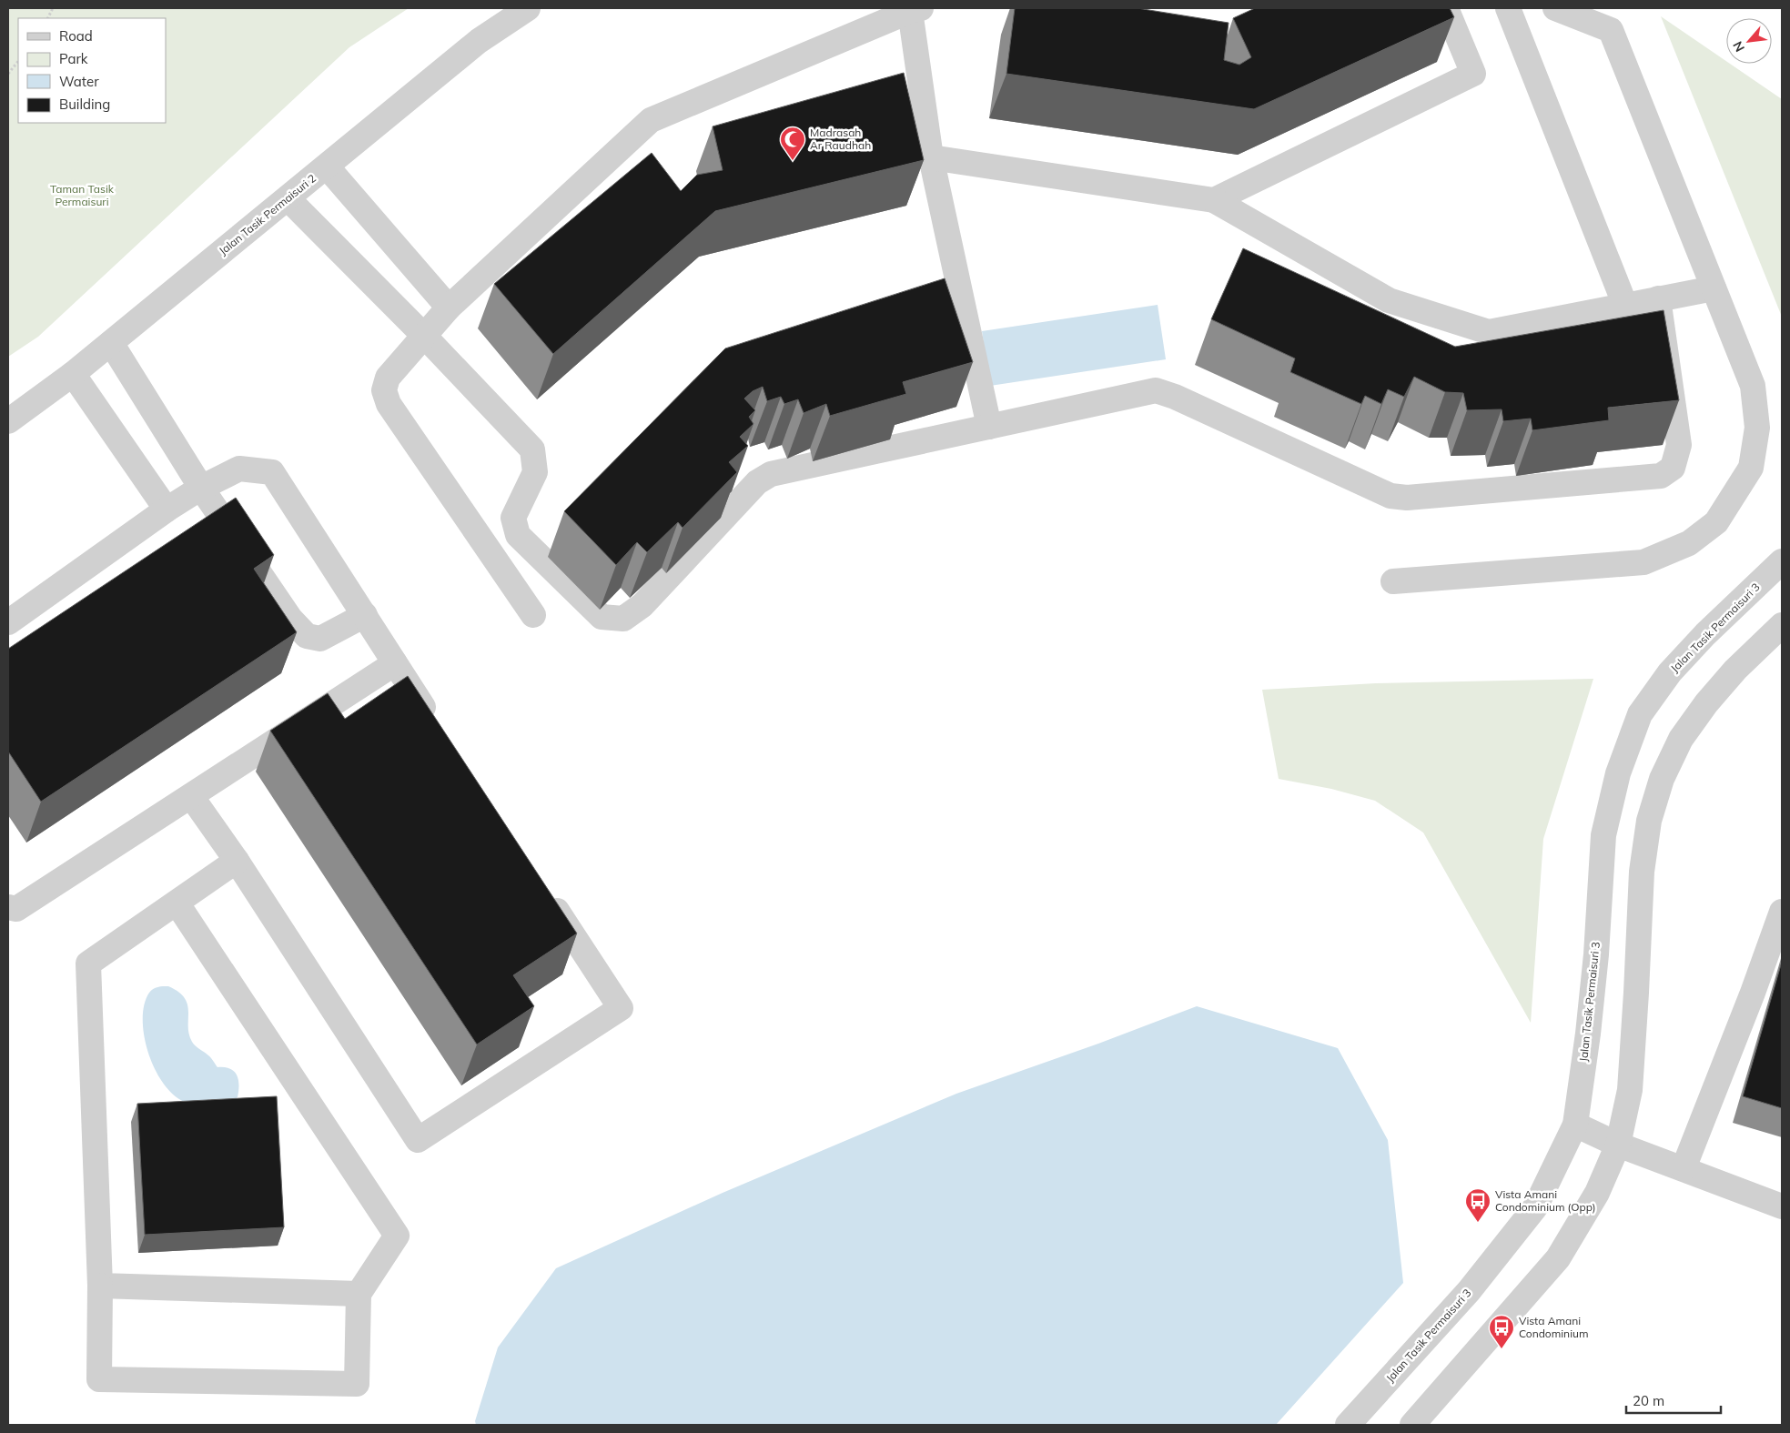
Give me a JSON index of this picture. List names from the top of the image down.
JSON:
{
  "streets": {
    "street": ["Jalan Tasik Permaisuri 2", "Jalan Tasik Permaisuri 3"]
  },
  "parks": ["Taman Tasik Permaisuri"],
  "places": {
    "mosque": ["Madrasah Ar Raudhah"],
    "bus stop": ["Vista Amani Condominium (Opp)", "Vista Amani Condominium"]
  },
  "legend": [
    "Road",
    "Park",
    "Water",
    "Building"
  ],
  "scale_bar": "20 m",
  "north": "bottom left"
}
